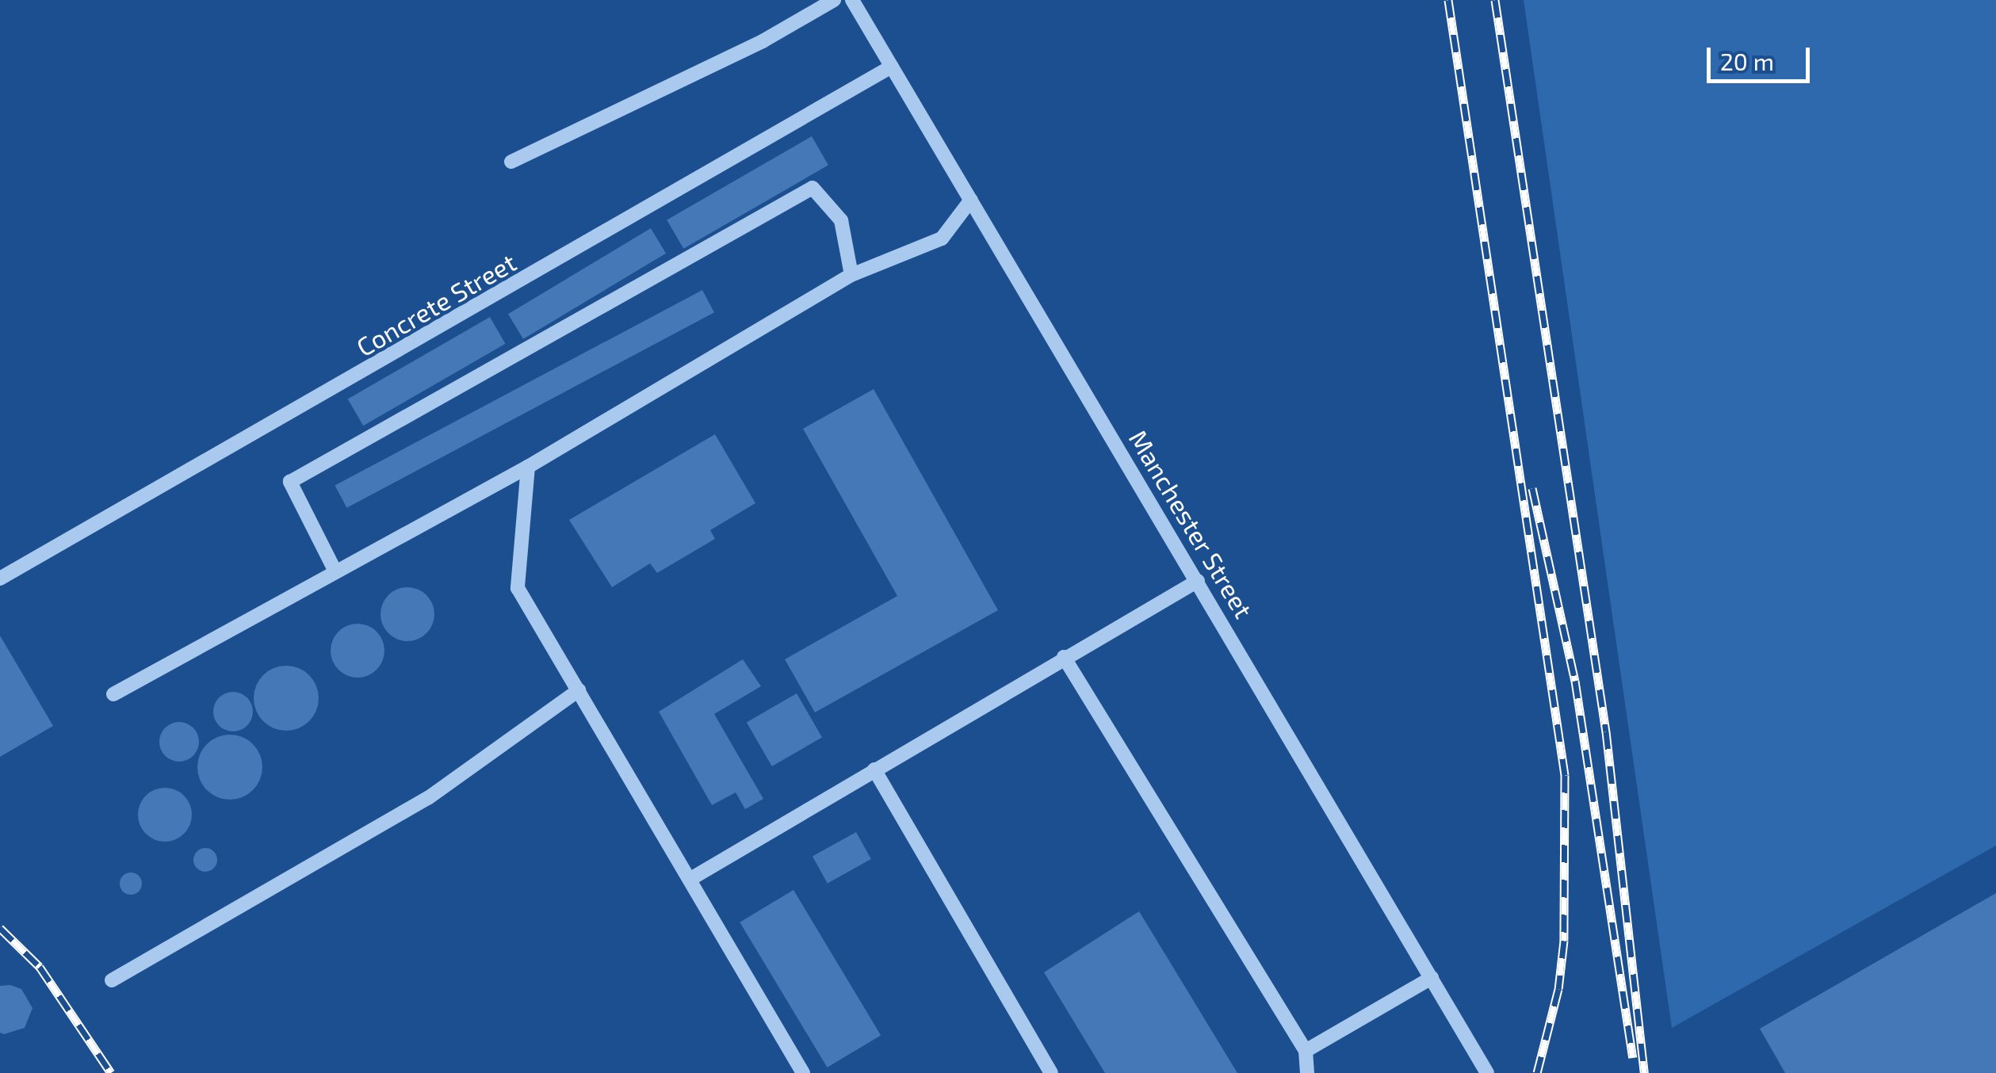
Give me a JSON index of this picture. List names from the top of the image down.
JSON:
{
  "streets": {
    "street": ["Concrete Street", "Manchester Street"]
  },
  "crossings": [
    ["Concrete Street", "Manchester Street"]
  ],
  "scale_bar": "20 m"
}
